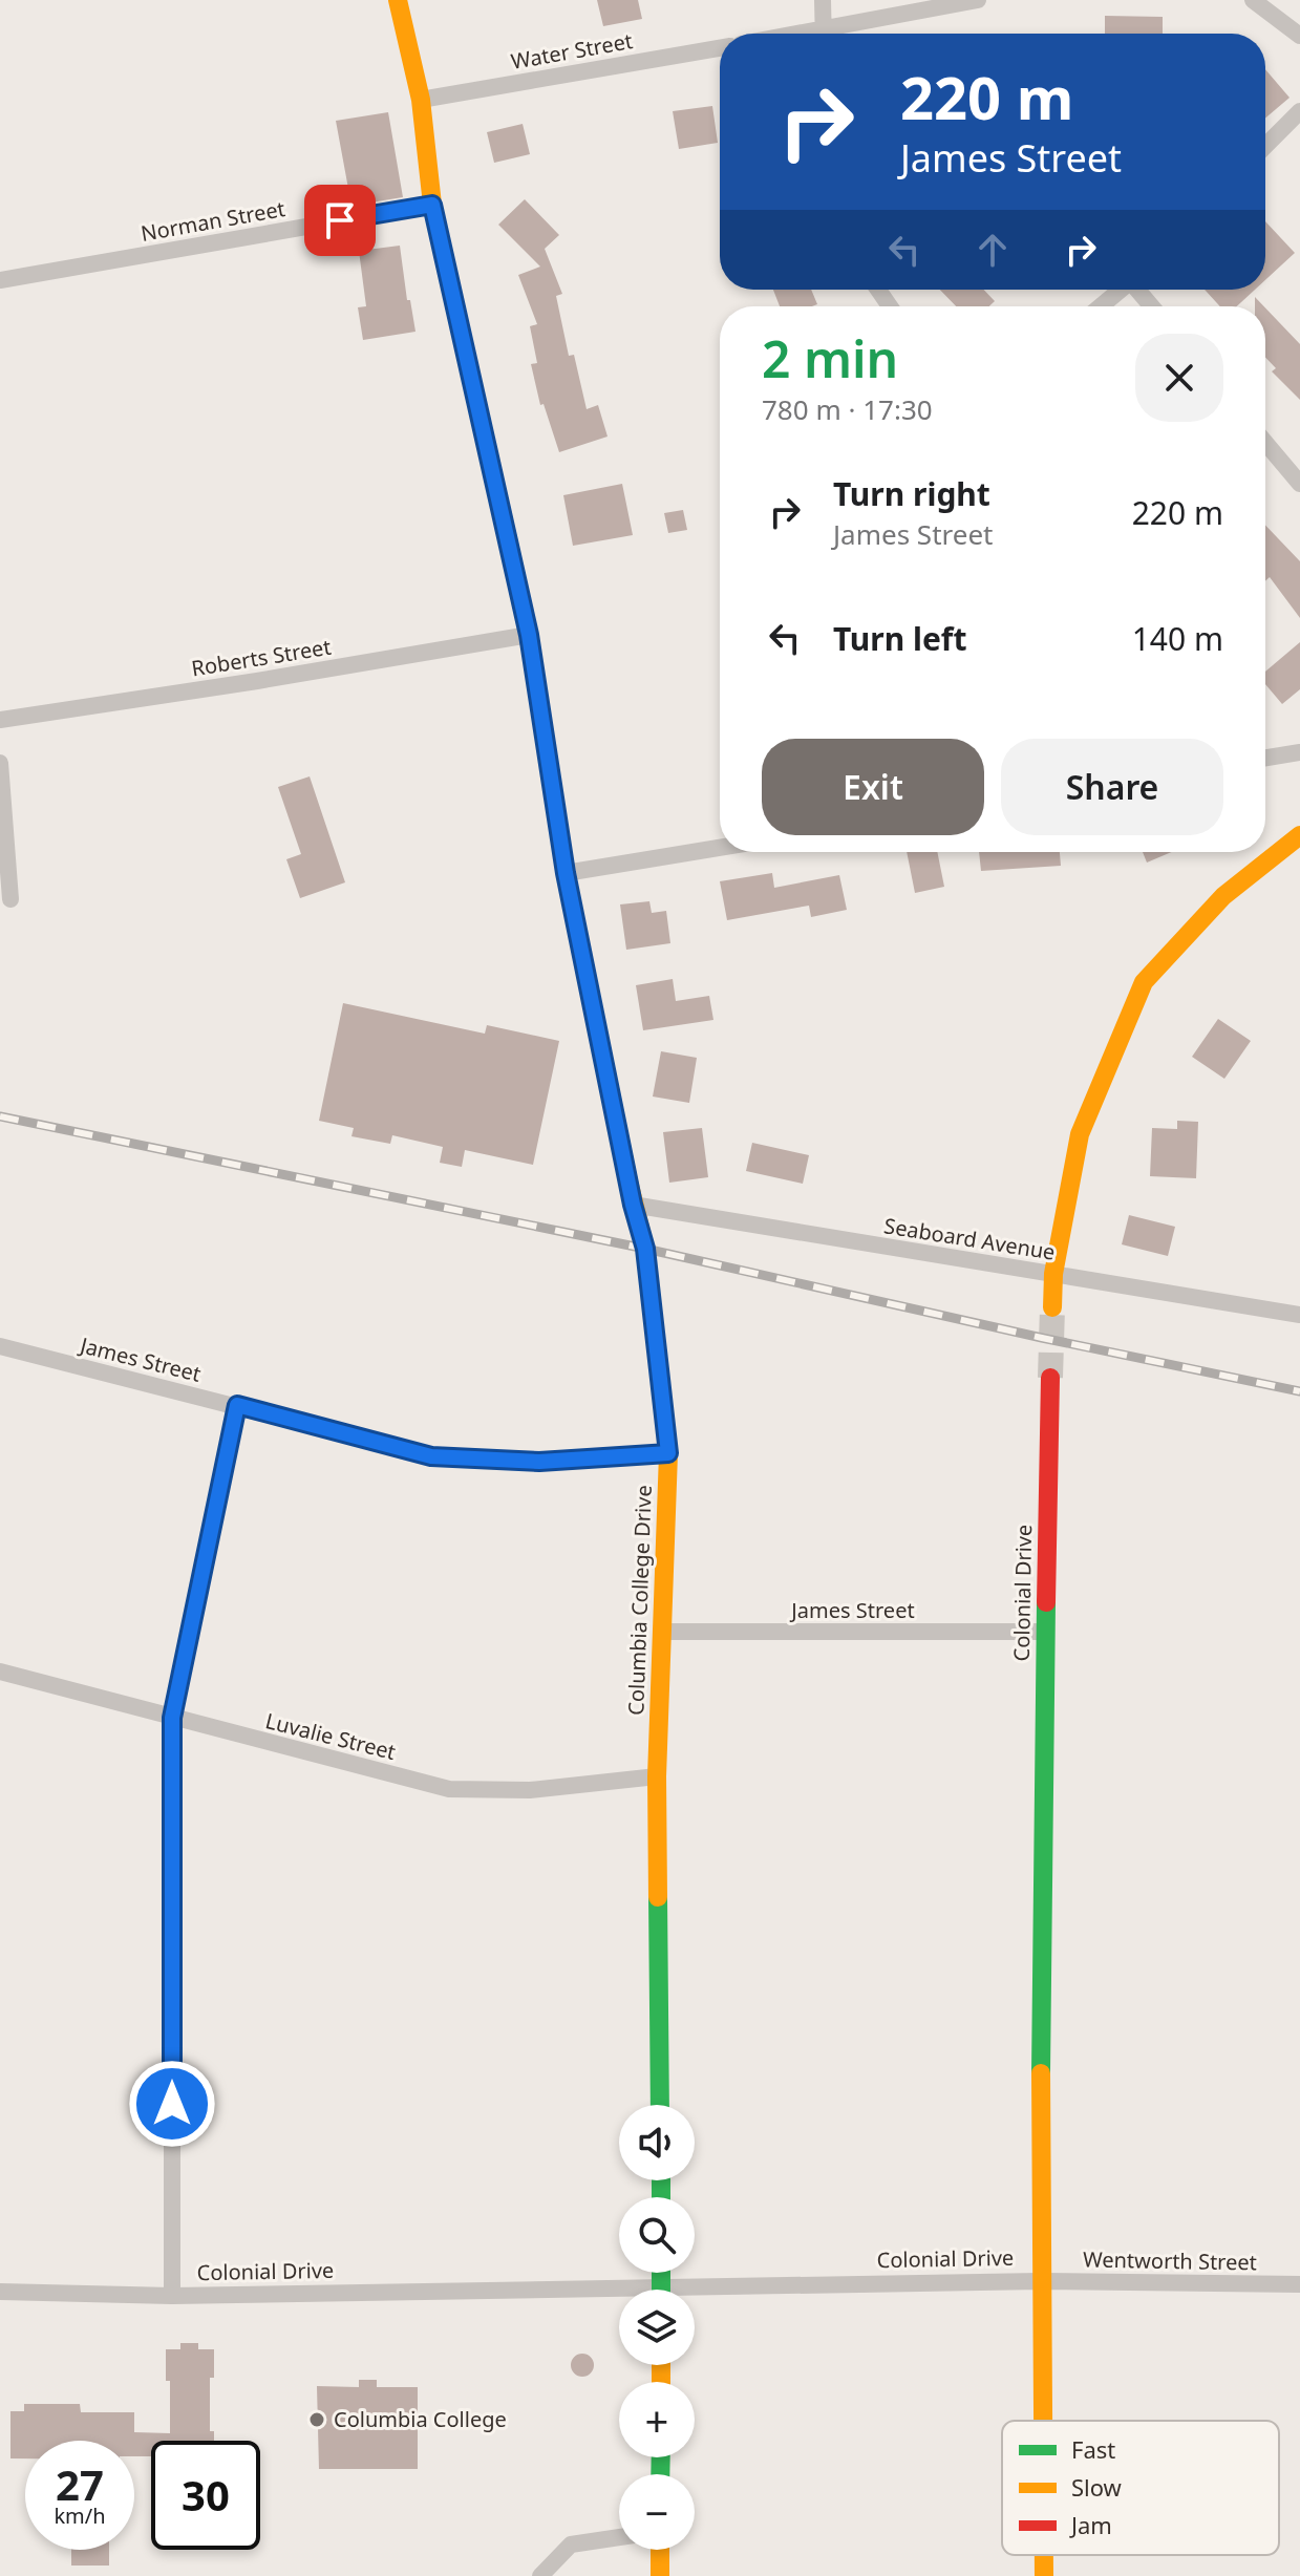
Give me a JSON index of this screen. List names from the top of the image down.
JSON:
{
  "streets": {
    "street": [
      "Water Street",
      "Norman Street",
      "Roberts Street",
      "Seaboard Avenue",
      "James Street",
      "Colonial Drive",
      "Columbia College Drive",
      "Luvalie Street",
      "Wentworth Street"
    ]
  },
  "crossings": [
    ["Water Street", "Columbia College Drive"],
    ["Norman Street", "Columbia College Drive"],
    ["Roberts Street", "Columbia College Drive"],
    ["Seaboard Avenue", "Columbia College Drive"],
    ["James Street", "Colonial Drive"],
    ["James Street", "Columbia College Drive"],
    ["Colonial Drive", "Wentworth Street"],
    ["Columbia College Drive", "Luvalie Street"]
  ],
  "places": ["Columbia College"],
  "legend": ["Fast", "Slow", "Jam"],
  "page": {
    "turn": ["220 m", "James Street"],
    "heading": ["2 min", "780 m · 17:30"],
    "list": [
      {
        "name": "Turn right",
        "note": "James Street",
        "value": "220 m"
      },
      {
        "name": "Turn left",
        "value": "140 m"
      }
    ],
    "buttons": ["Exit", "Share"],
    "map_buttons": ["+", "−"],
    "speed": "27 km/h",
    "limit": "30"
  }
}
